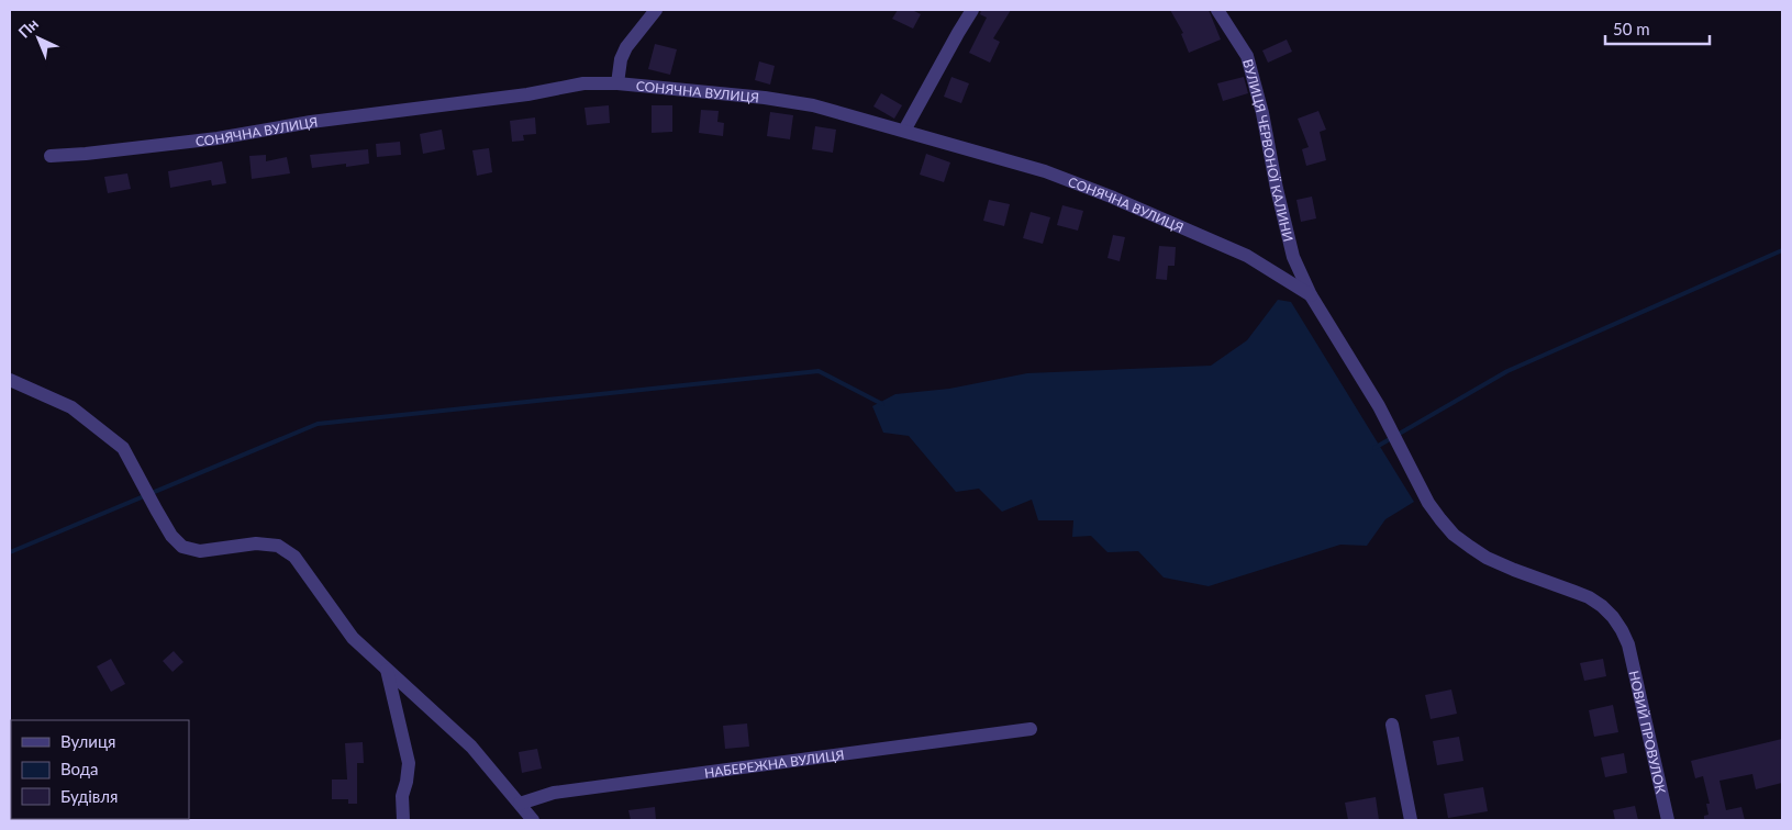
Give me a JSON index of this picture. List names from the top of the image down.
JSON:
{
  "streets": {
    "street": [
      "СОНЯЧНА ВУЛИЦЯ",
      "ВУЛИЦЯ ЧЕРВОНОЇ КАЛИНИ",
      "НОВИЙ ПРОВУЛОК",
      "НАБЕРЕЖНА ВУЛИЦЯ"
    ]
  },
  "crossings": [
    ["СОНЯЧНА ВУЛИЦЯ", "ВУЛИЦЯ ЧЕРВОНОЇ КАЛИНИ"],
    ["ВУЛИЦЯ ЧЕРВОНОЇ КАЛИНИ", "НОВИЙ ПРОВУЛОК"]
  ],
  "legend": ["Вулиця", "Вода", "Будівля"],
  "scale_bar": "50 m",
  "north": "top left"
}
